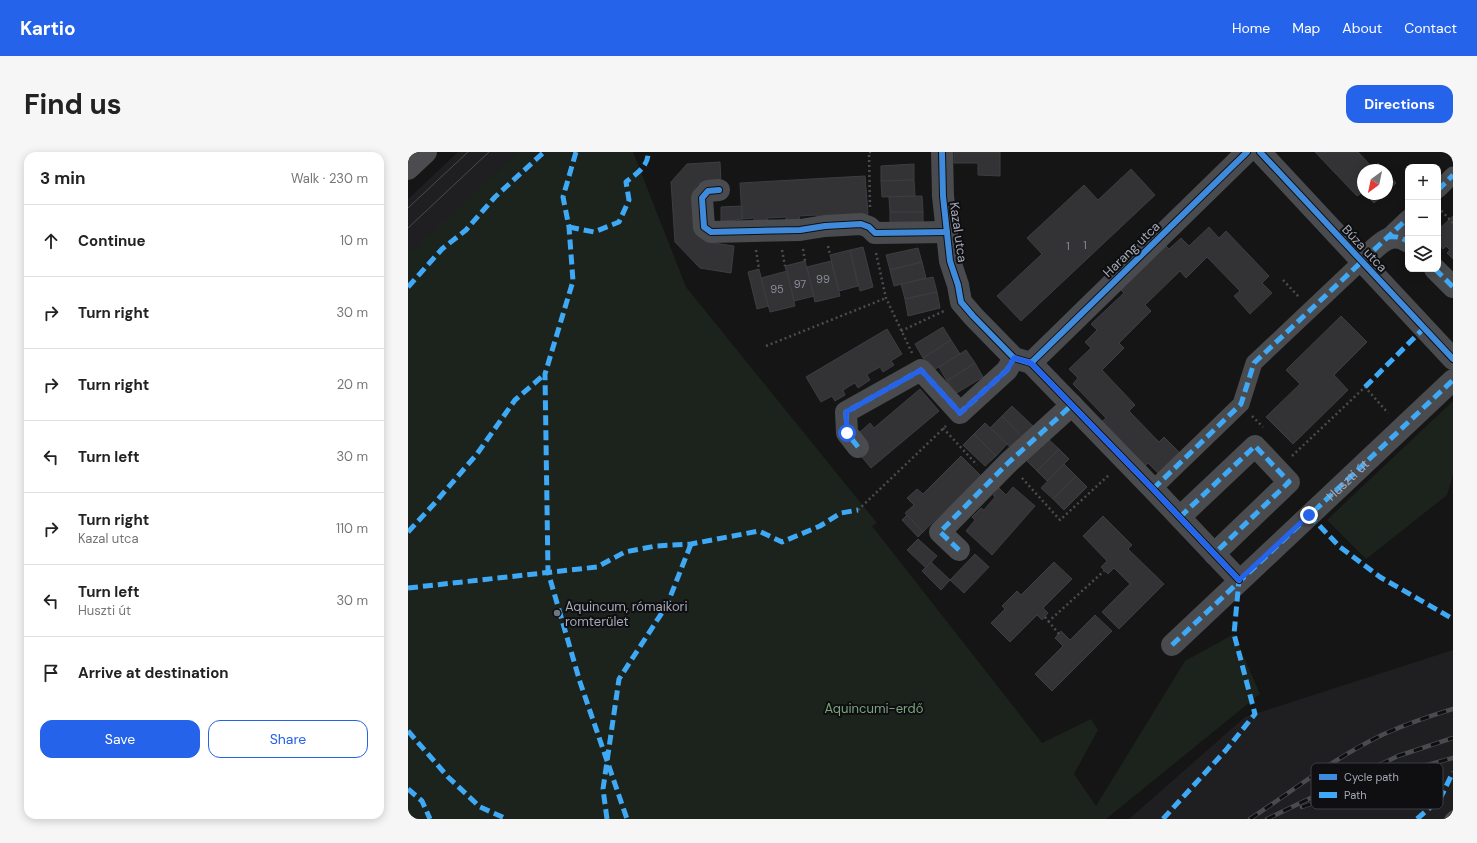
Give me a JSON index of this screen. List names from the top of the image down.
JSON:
{
  "streets": {
    "street": [
      "Kazal utca",
      "Búza utca",
      "Harang utca",
      "Huszti út"
    ]
  },
  "crossings": [
    ["Kazal utca", "Harang utca"],
    ["Kazal utca", "Huszti út"]
  ],
  "parks": ["Aquincumi-erdő"],
  "places": ["Aquincum, rómaikori romterület"],
  "house_numbers": [
    "1",
    "1",
    "99",
    "97",
    "95"
  ],
  "legend": ["Cycle path", "Path"],
  "north": "bottom left",
  "page": {
    "header": "Kartio",
    "nav": [
      "Home",
      "Map",
      "About",
      "Contact"
    ],
    "buttons": [
      "Directions",
      ["Save", "Share"]
    ],
    "title": "Find us",
    "heading": ["3 min", "Walk · 230 m"],
    "map_buttons": ["+", "−"],
    "list": [
      ["Continue", "10 m"],
      ["Turn right", "30 m"],
      ["Turn right", "20 m"],
      ["Turn left", "30 m"],
      ["Turn right", "Kazal utca", "110 m"],
      ["Turn left", "Huszti út", "30 m"],
      "Arrive at destination"
    ]
  }
}
